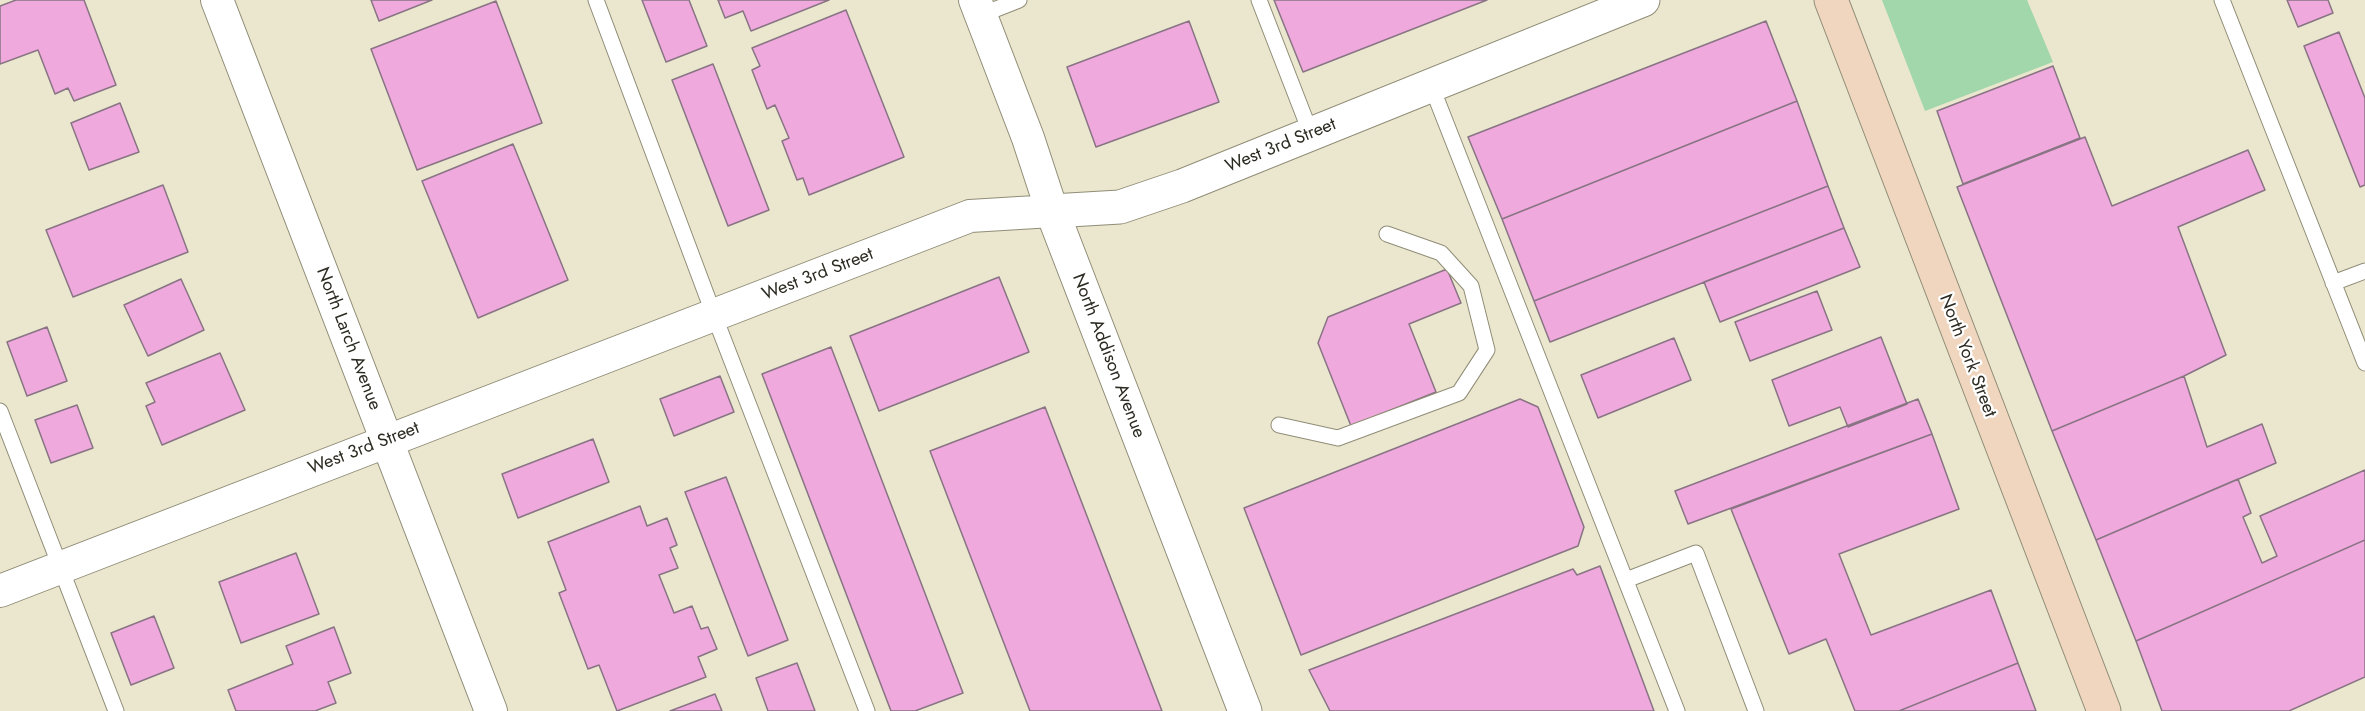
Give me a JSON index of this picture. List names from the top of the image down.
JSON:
{
  "streets": {
    "main road": ["North York Street"],
    "street": ["West 3rd Street", "North Larch Avenue", "North Addison Avenue"]
  },
  "crossings": [
    ["West 3rd Street", "North Larch Avenue"],
    ["West 3rd Street", "North Addison Avenue"]
  ]
}
